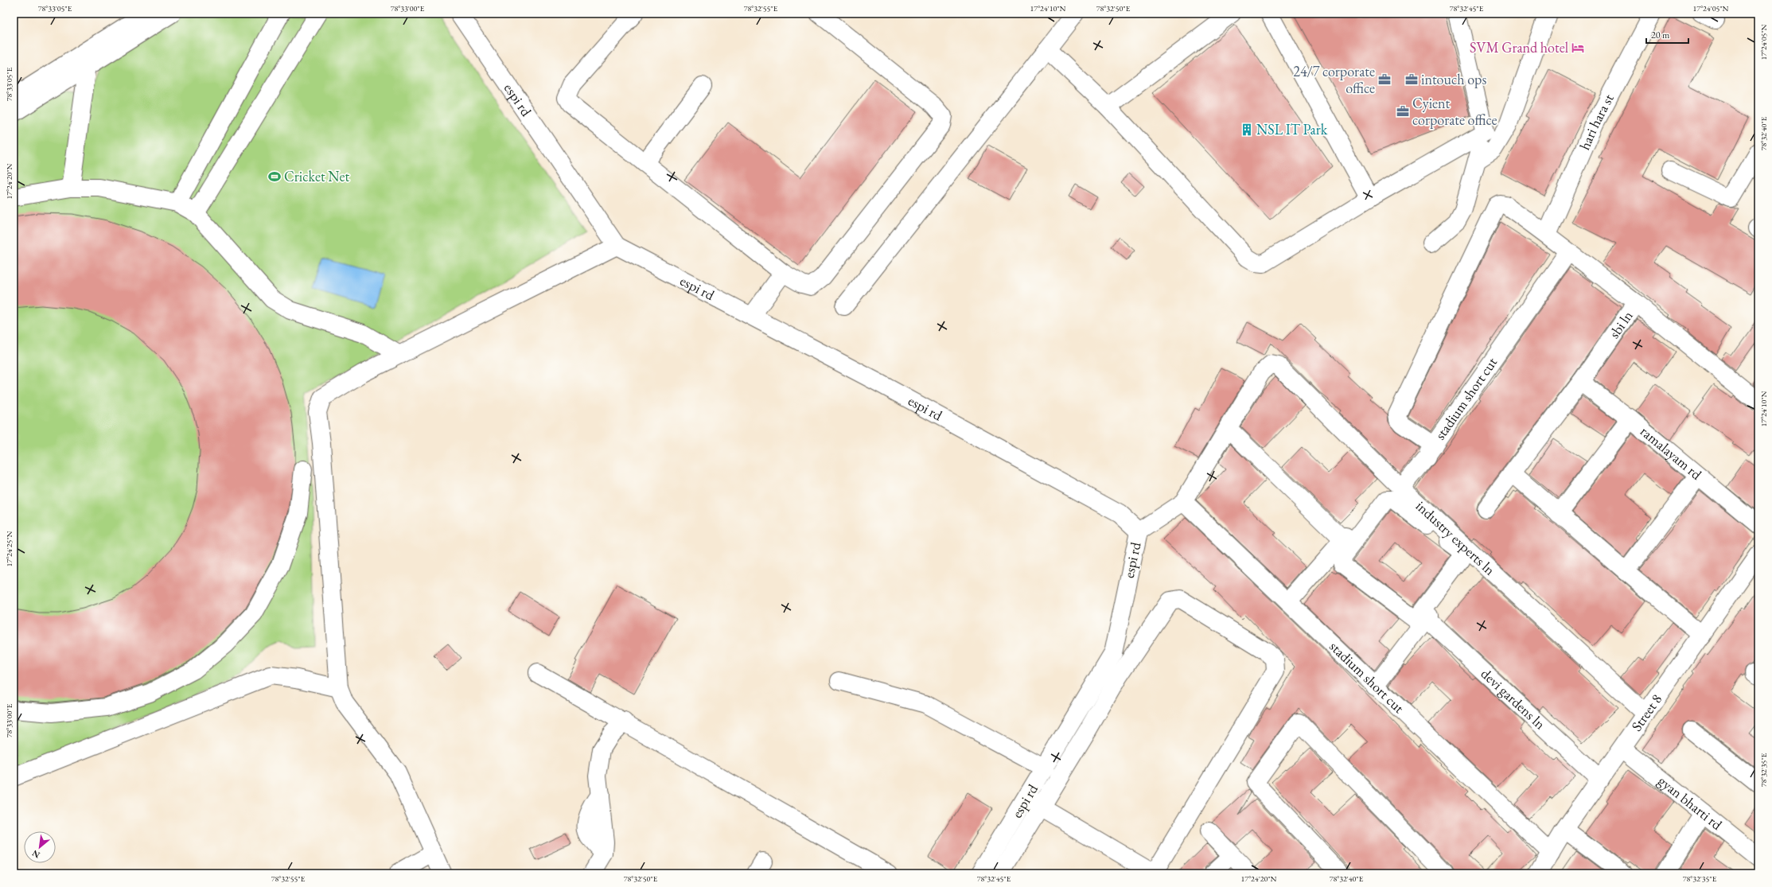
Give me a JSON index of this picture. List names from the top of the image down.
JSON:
{
  "streets": {
    "street": [
      "espi rd",
      "hari hara st",
      "sbi ln",
      "stadium short cut",
      "ramalayam rd",
      "industry experts ln",
      "devi gardens ln",
      "Street 8",
      "gyan bharti rd"
    ]
  },
  "crossings": [
    ["hari hara st", "stadium short cut"],
    ["sbi ln", "ramalayam rd"],
    ["stadium short cut", "Street 8"],
    ["industry experts ln", "Street 8"],
    ["devi gardens ln", "Street 8"],
    ["Street 8", "gyan bharti rd"]
  ],
  "places": {
    "hotel": ["SVM Grand hotel"],
    "office": ["24/7 corporate office", "intouch ops", "Cyient corporate office"],
    "building": ["NSL IT Park"],
    "sports": ["Cricket Net"]
  },
  "scale_bar": "20 m",
  "north": "bottom left",
  "coordinates": [
    "78°33'05\"E",
    "78°33'00\"E",
    "78°32'55\"E",
    "17°24'10\"N",
    "78°32'50\"E",
    "78°32'45\"E",
    "17°24'05\"N",
    "78°32'40\"E",
    "17°24'20\"N",
    "17°24'25\"N",
    "78°32'35\"E"
  ]
}
